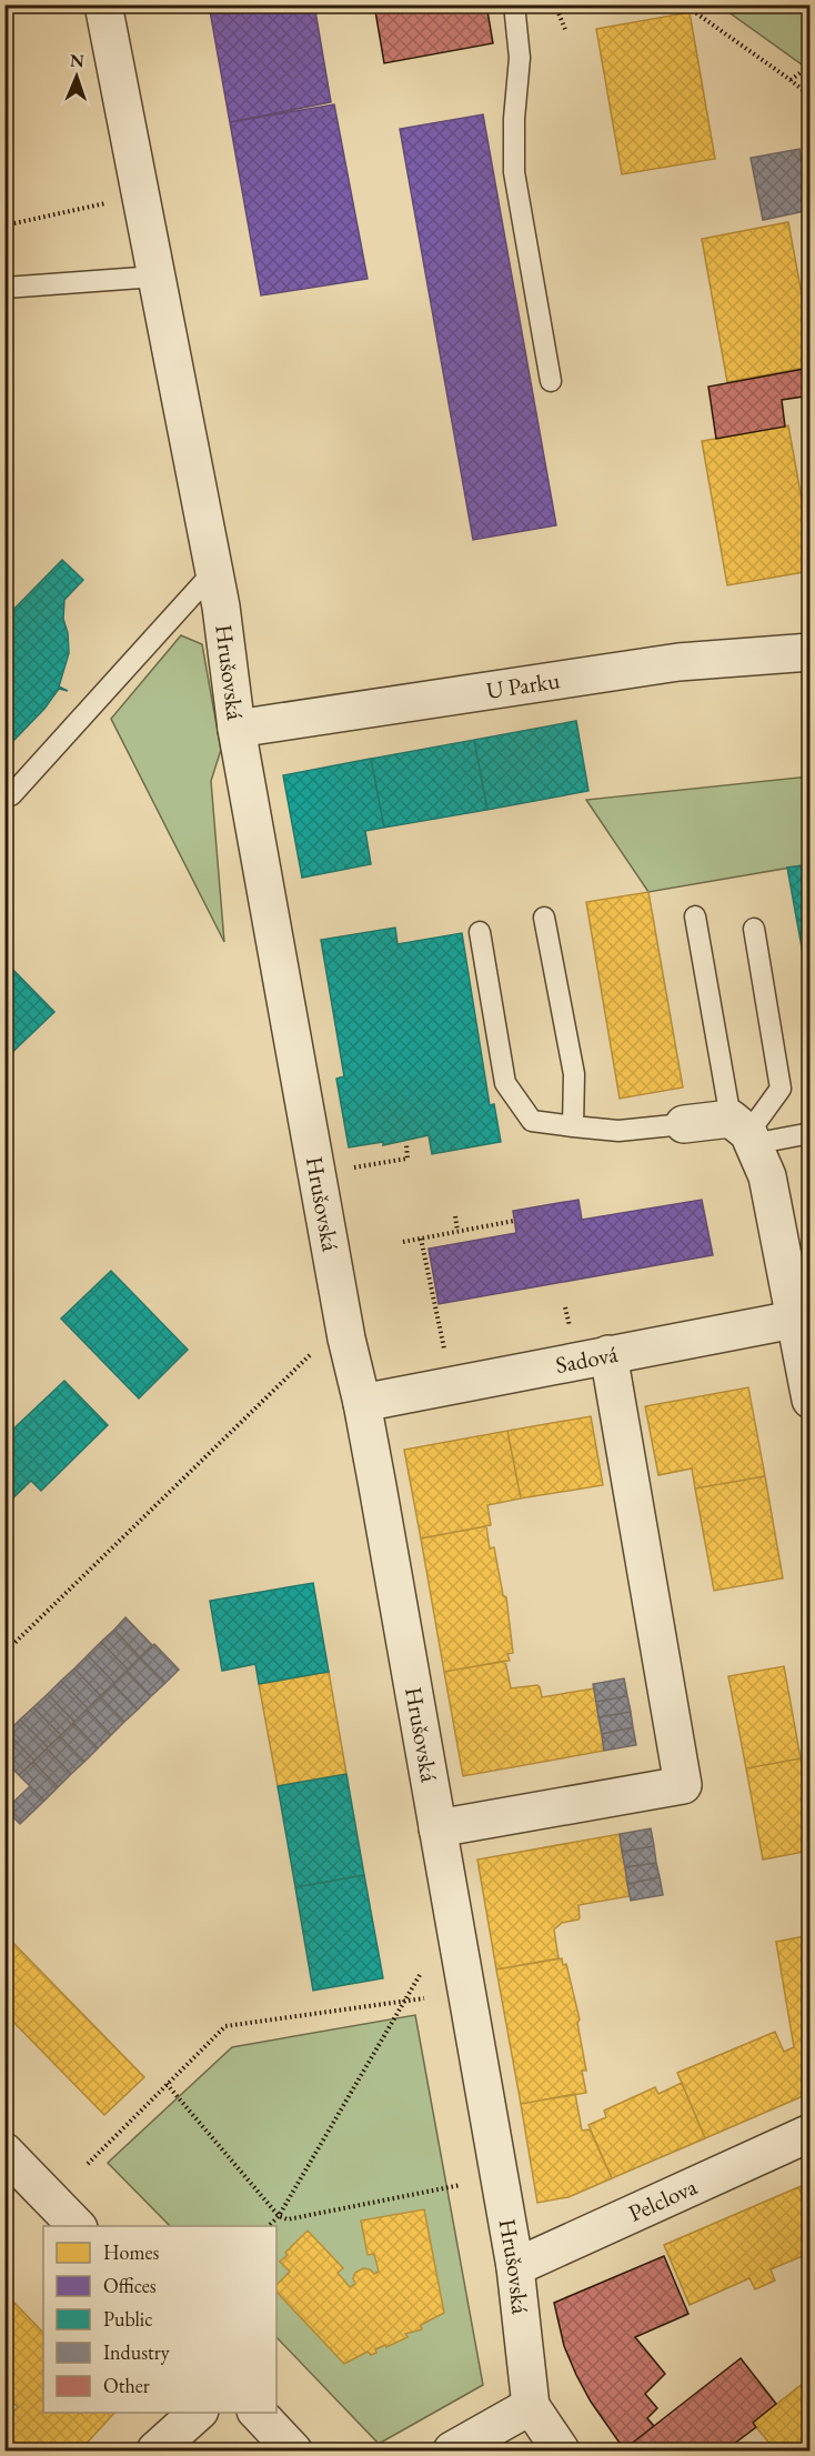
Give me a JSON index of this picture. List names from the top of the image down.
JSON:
{
  "streets": {
    "street": [
      "Hrušovská",
      "U Parku",
      "Sadová",
      "Pelclova"
    ]
  },
  "crossings": [
    ["Hrušovská", "U Parku"],
    ["Hrušovská", "Sadová"],
    ["Hrušovská", "Pelclova"]
  ],
  "legend": [
    "Homes",
    "Offices",
    "Public",
    "Industry",
    "Other"
  ],
  "north": "top"
}
